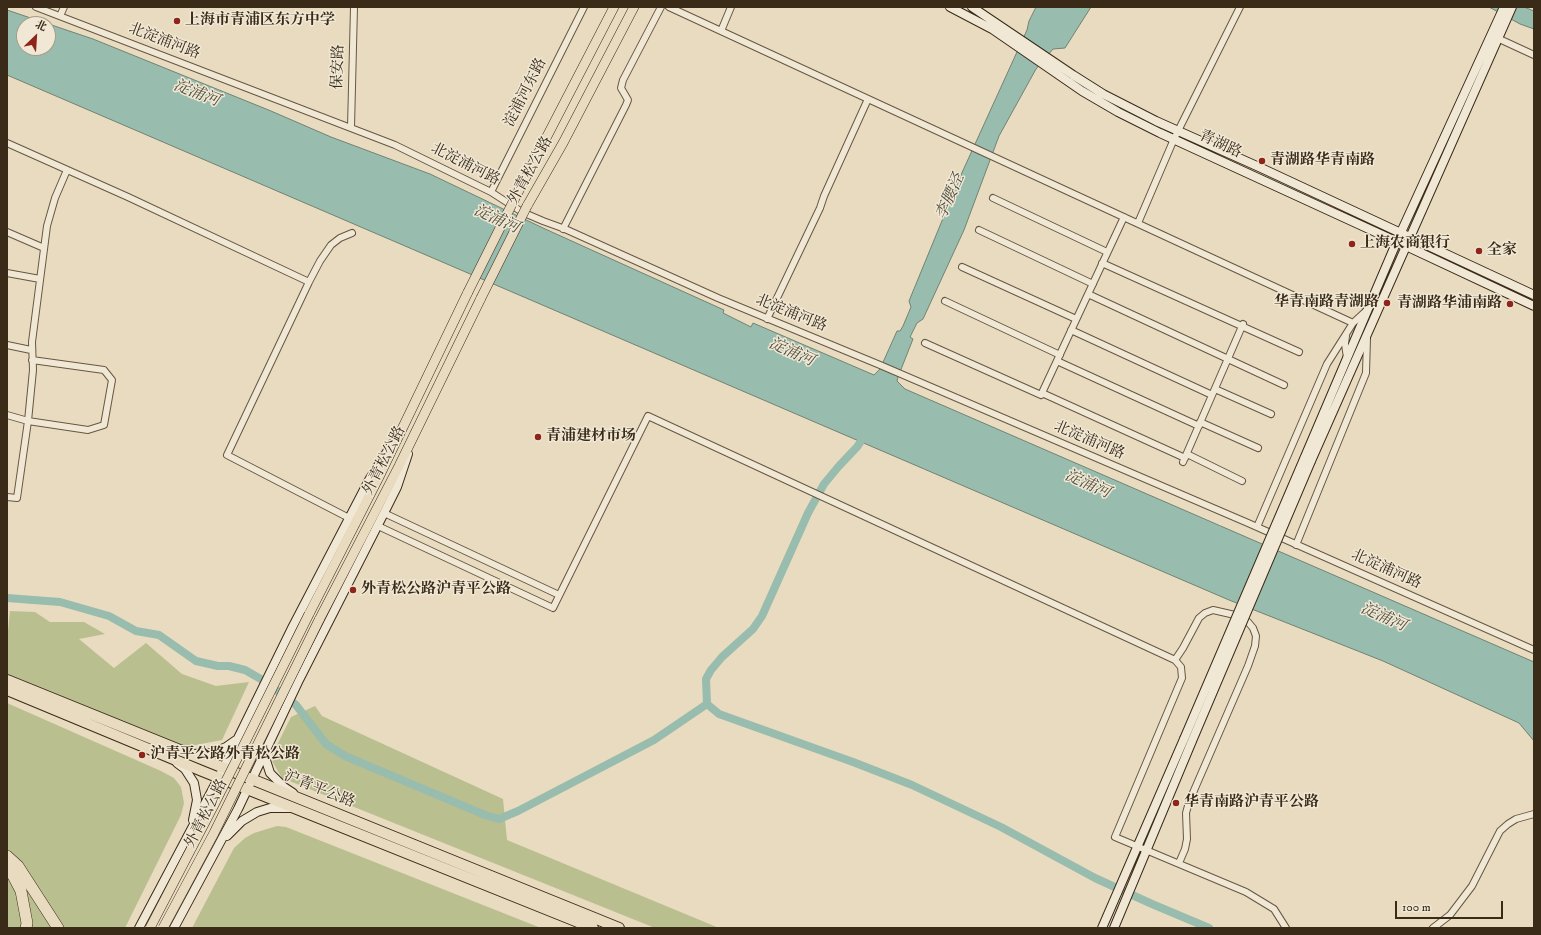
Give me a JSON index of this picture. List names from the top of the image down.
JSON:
{
  "streets": {
    "highway": ["沪青平公路"],
    "main road": ["青湖路", "外青松公路"],
    "street": ["北淀浦河路", "保安路", "淀浦河东路"]
  },
  "crossings": [
    ["北淀浦河路", "保安路"],
    ["北淀浦河路", "淀浦河东路"]
  ],
  "water": ["淀浦河", "李腰泾"],
  "places": [
    "上海市青浦区东方中学",
    "青湖路华青南路",
    "上海农商银行",
    "全家",
    "华青南路青湖路",
    "青湖路华浦南路",
    "青浦建材市场",
    "外青松公路沪青平公路",
    "沪青平公路外青松公路",
    "华青南路沪青平公路"
  ],
  "scale_bar": "100 m",
  "north": "top right"
}
